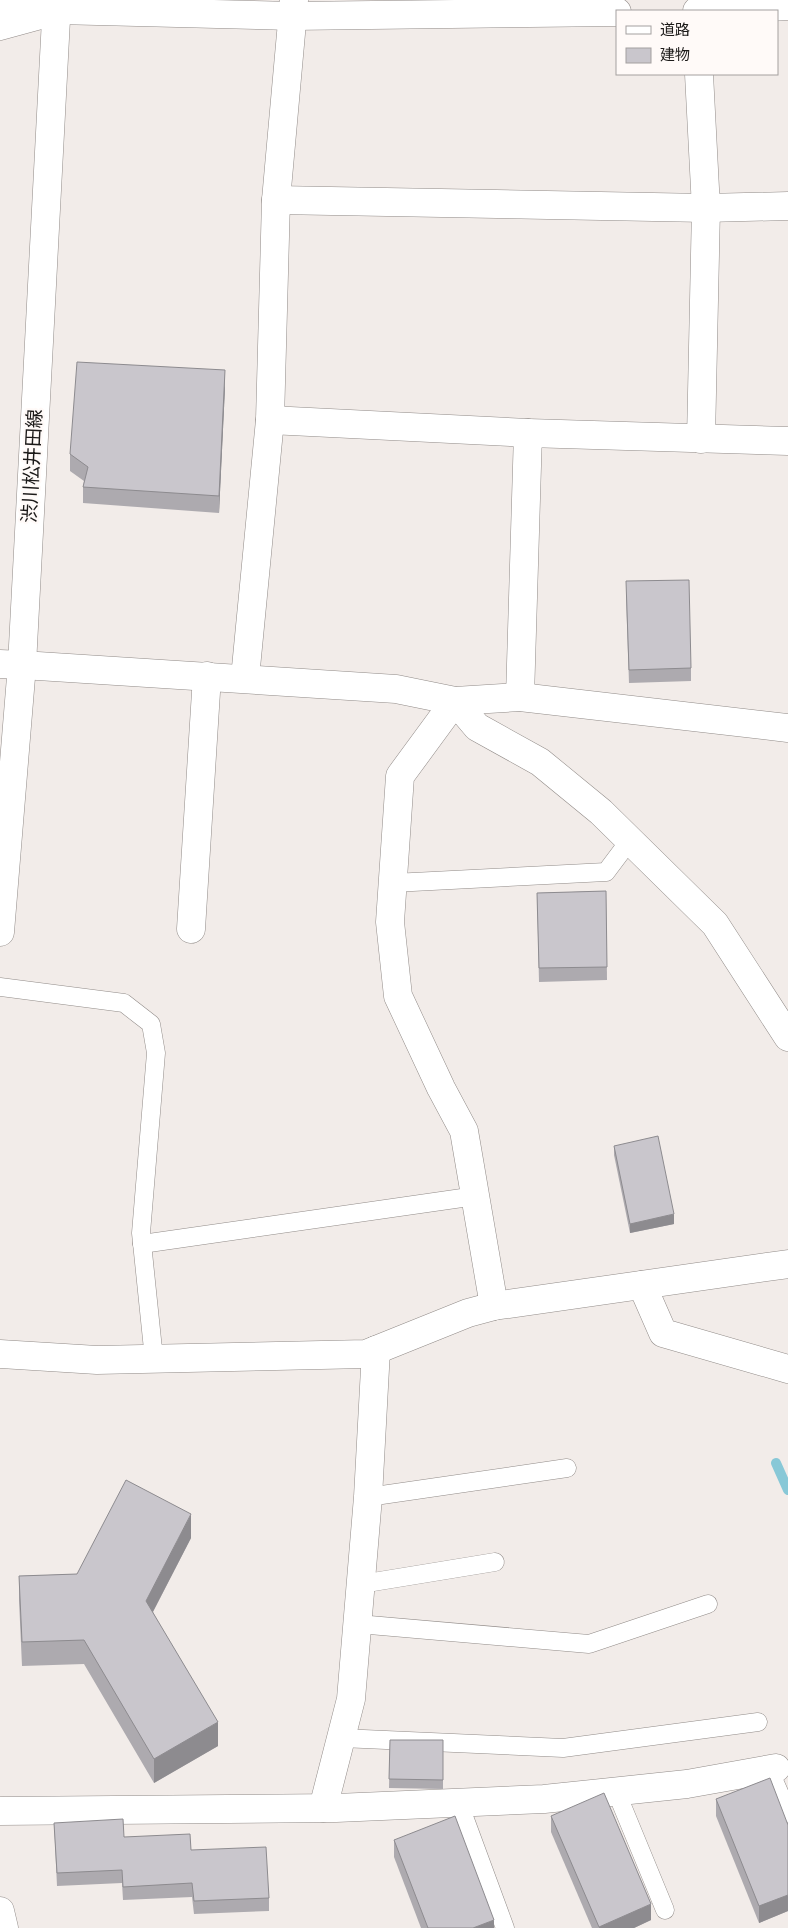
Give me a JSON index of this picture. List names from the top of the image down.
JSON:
{
  "streets": {
    "street": ["渋川松井田線"]
  },
  "legend": ["道路", "建物"]
}
